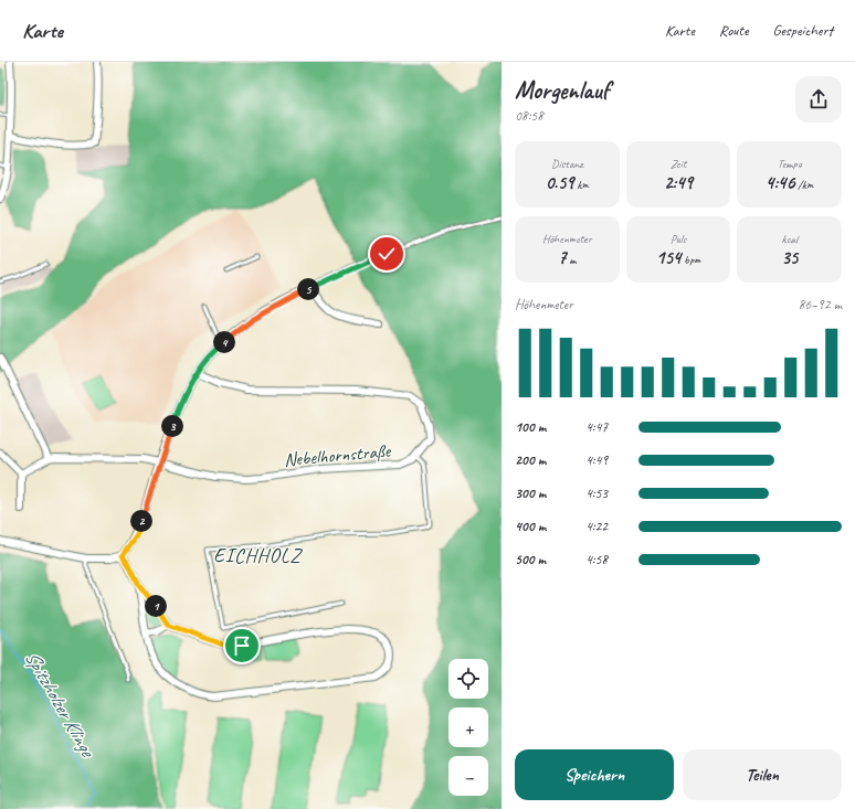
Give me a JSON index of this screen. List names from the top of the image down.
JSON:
{
  "streets": {
    "street": ["Nebelhornstraße"]
  },
  "districts": ["EICHHOLZ"],
  "water": ["Spitzholzer Klinge"],
  "page": {
    "header": "Karte",
    "nav": ["Karte", "Route", "Gespeichert"],
    "heading": ["Morgenlauf", "08:58"],
    "stats": [
      ["Distanz", "0.59 km"],
      ["Zeit", "2:49"],
      ["Tempo", "4:46 /km"],
      ["Höhenmeter", "7 m"],
      ["Puls", "154 bpm"],
      ["kcal", "35"]
    ],
    "pins": [
      "5",
      "4",
      "3",
      "2",
      "1"
    ],
    "chart": ["Höhenmeter", "86–92 m"],
    "list": [
      {
        "name": "100 m",
        "note": "4:47"
      },
      {
        "name": "200 m",
        "note": "4:49"
      },
      {
        "name": "300 m",
        "note": "4:53"
      },
      {
        "name": "400 m",
        "note": "4:22"
      },
      {
        "name": "500 m",
        "note": "4:58"
      }
    ],
    "map_buttons": ["+", "−"],
    "buttons": ["Speichern", "Teilen"]
  }
}
